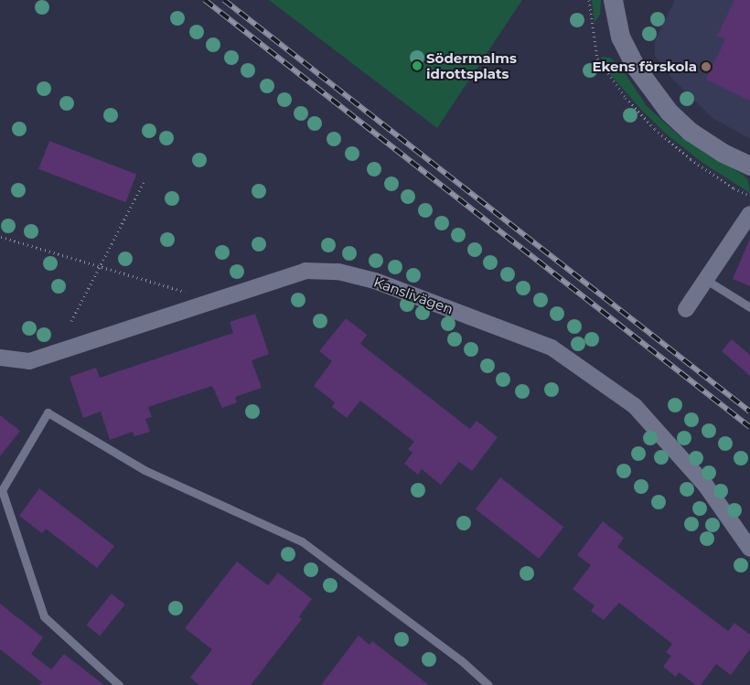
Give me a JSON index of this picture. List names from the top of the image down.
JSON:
{
  "streets": {
    "street": ["Kanslivägen"]
  },
  "places": ["Södermalms idrottsplats", "Ekens förskola"]
}
